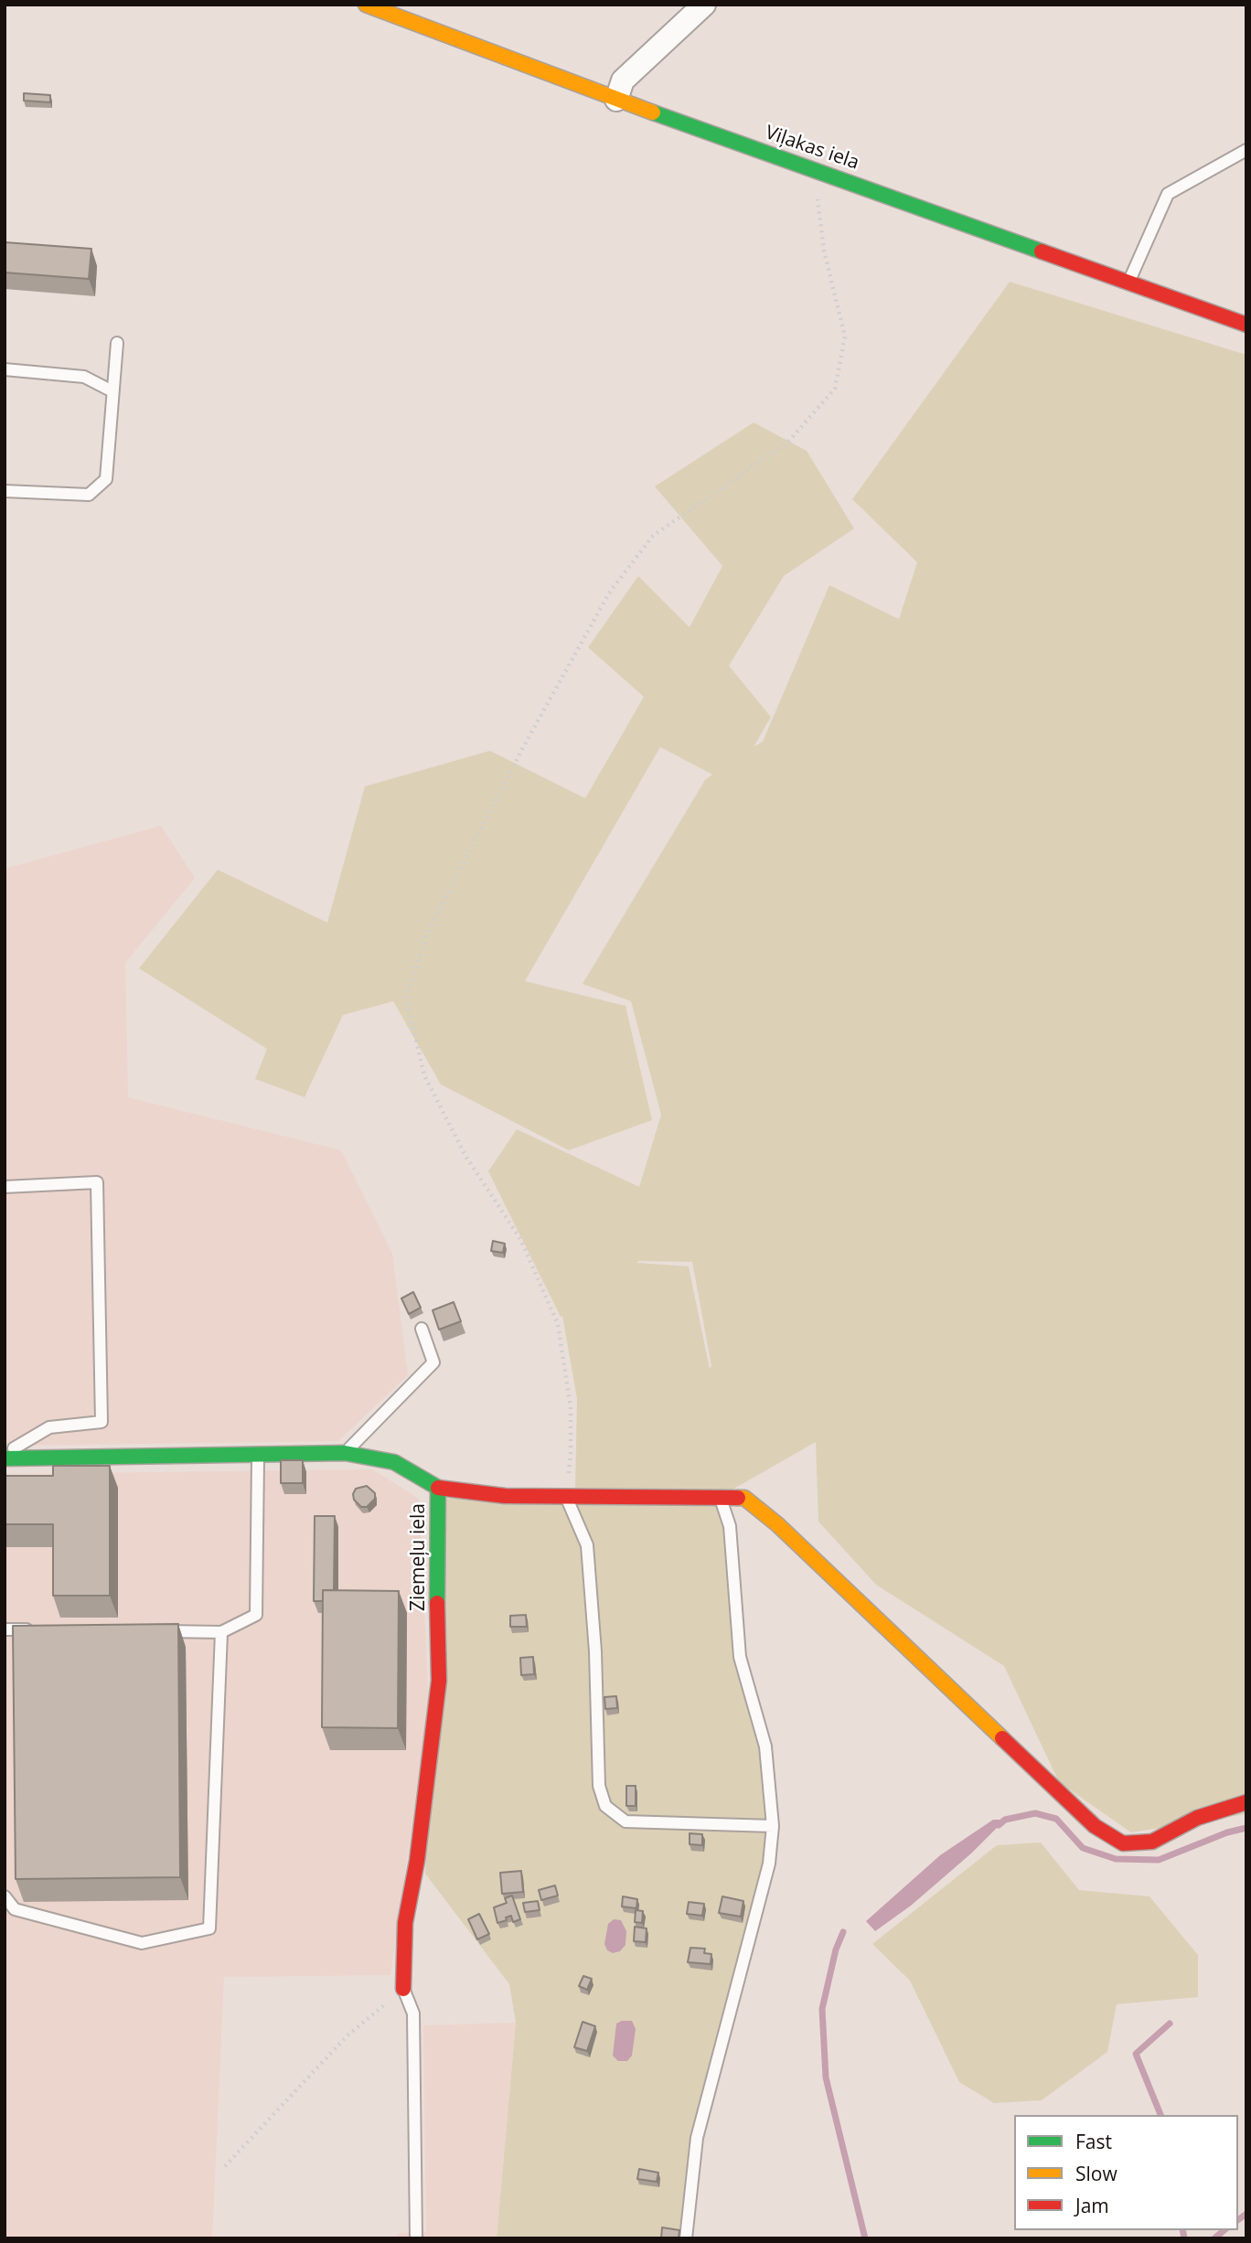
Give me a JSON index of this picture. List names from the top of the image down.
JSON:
{
  "streets": {
    "street": ["Viļakas iela", "Ziemeļu iela"]
  },
  "legend": ["Fast", "Slow", "Jam"]
}
